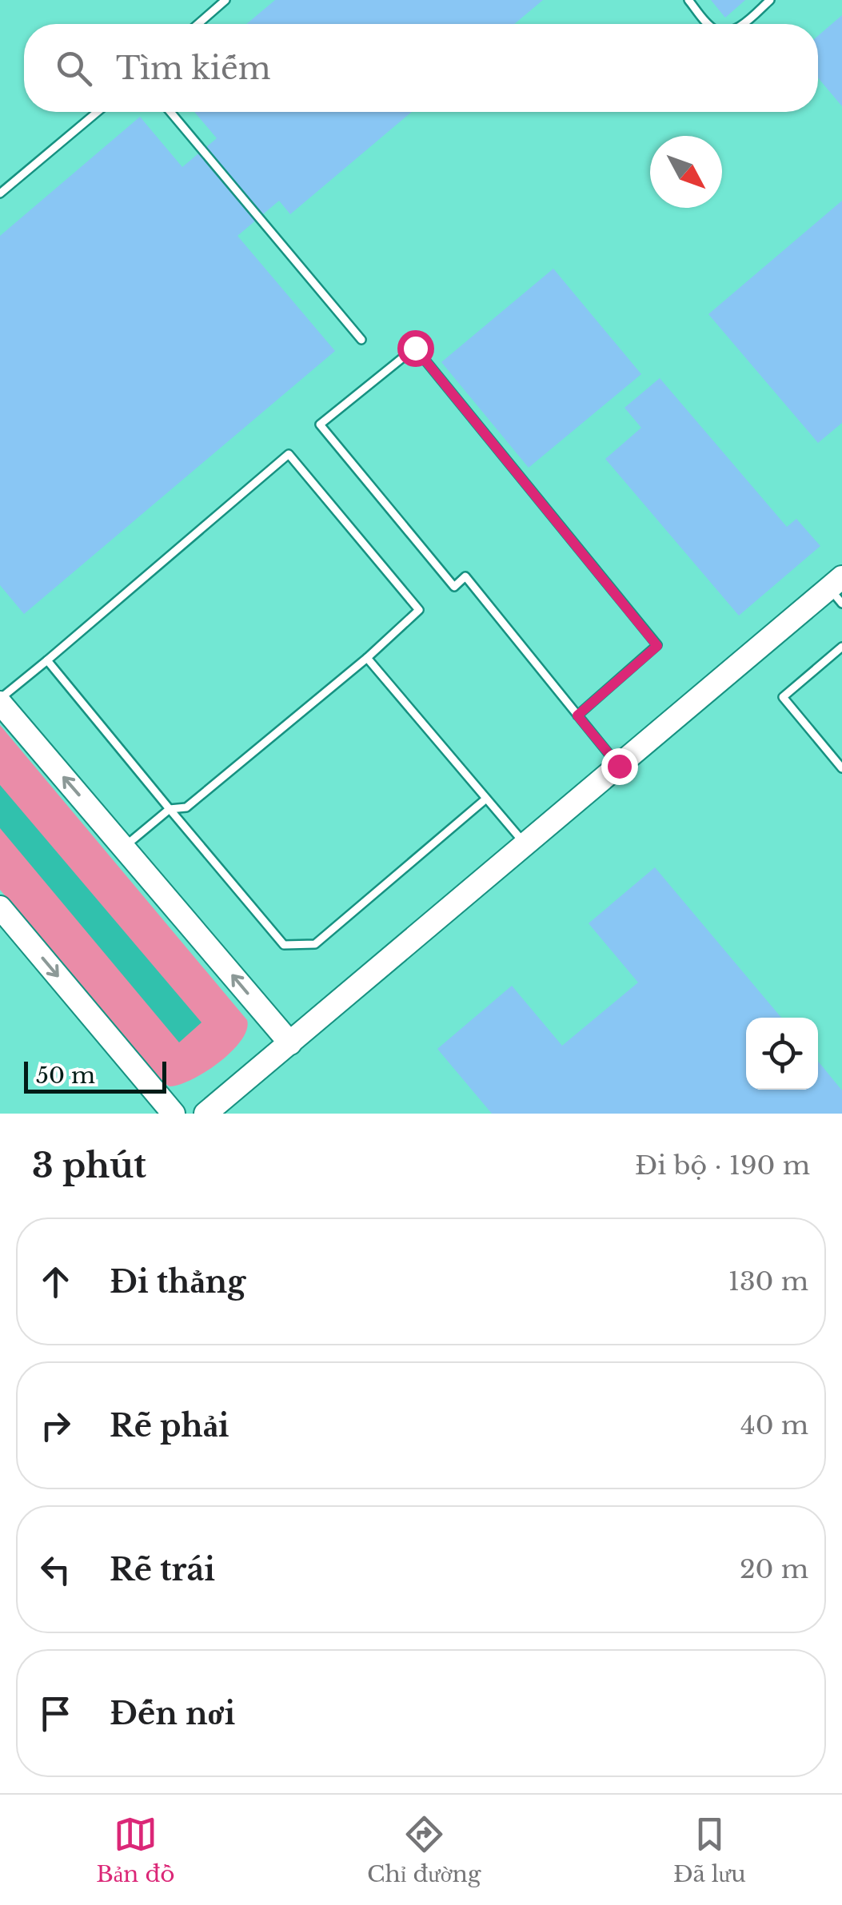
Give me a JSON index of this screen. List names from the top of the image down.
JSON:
{
  "scale_bar": "50 m",
  "north": "bottom right",
  "page": {
    "search": "Tìm kiếm",
    "scale": "50 m",
    "heading": ["3 phút", "Đi bộ · 190 m"],
    "list": [
      ["Đi thẳng", "130 m"],
      ["Rẽ phải", "40 m"],
      ["Rẽ trái", "20 m"],
      "Đến nơi"
    ],
    "nav": ["Bản đồ", "Chỉ đường", "Đã lưu"]
  }
}
